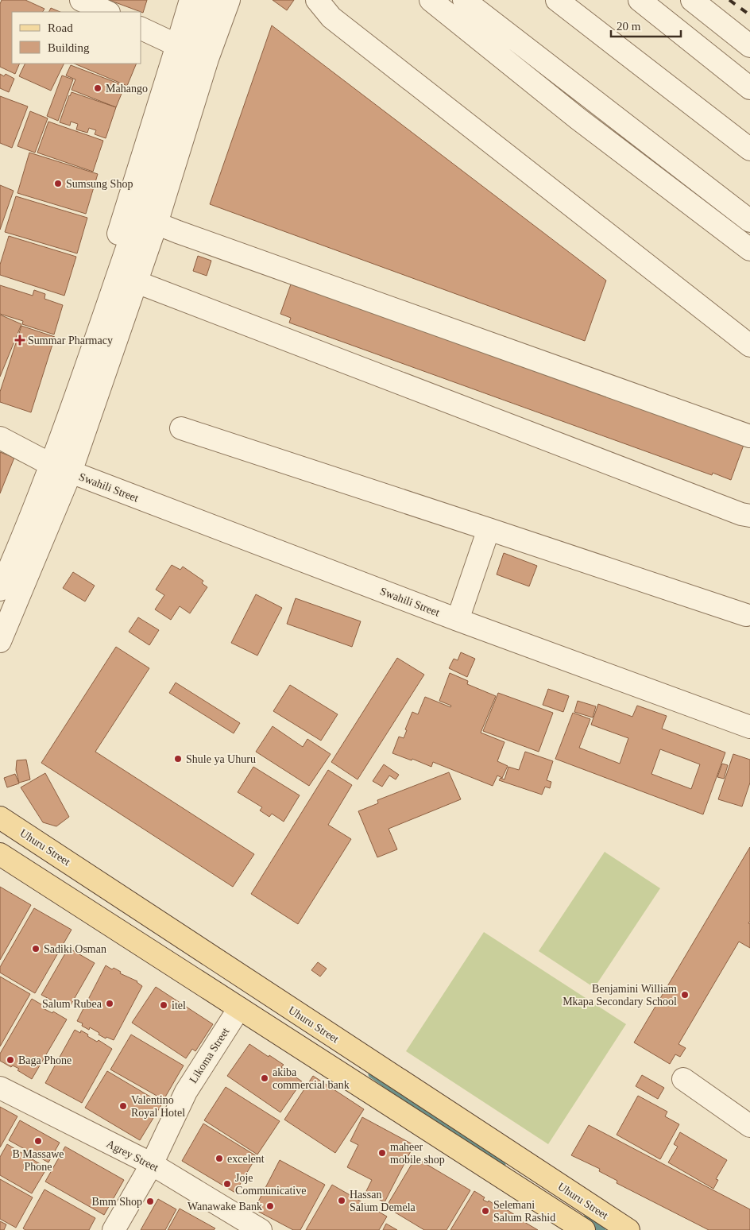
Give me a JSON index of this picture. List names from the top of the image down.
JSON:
{
  "streets": {
    "main road": ["Uhuru Street"],
    "street": ["Swahili Street", "Likoma Street", "Agrey Street"]
  },
  "crossings": [
    ["Likoma Street", "Agrey Street"]
  ],
  "places": {
    "other": [
      "Mahango",
      "Sumsung Shop",
      "Shule ya Uhuru",
      "Sadiki Osman",
      "Benjamini William Mkapa Secondary School",
      "Salum Rubea",
      "itel",
      "Baga Phone",
      "akiba commercial bank",
      "Valentino Royal Hotel",
      "B Massawe Phone",
      "maheer mobile shop",
      "excelent",
      "Joje Communicative",
      "Hassan Salum Demela",
      "Bmm Shop",
      "Wanawake Bank",
      "Selemani Salum Rashid"
    ],
    "health": ["Summar Pharmacy"]
  },
  "legend": ["Road", "Building"],
  "scale_bar": "20 m"
}
